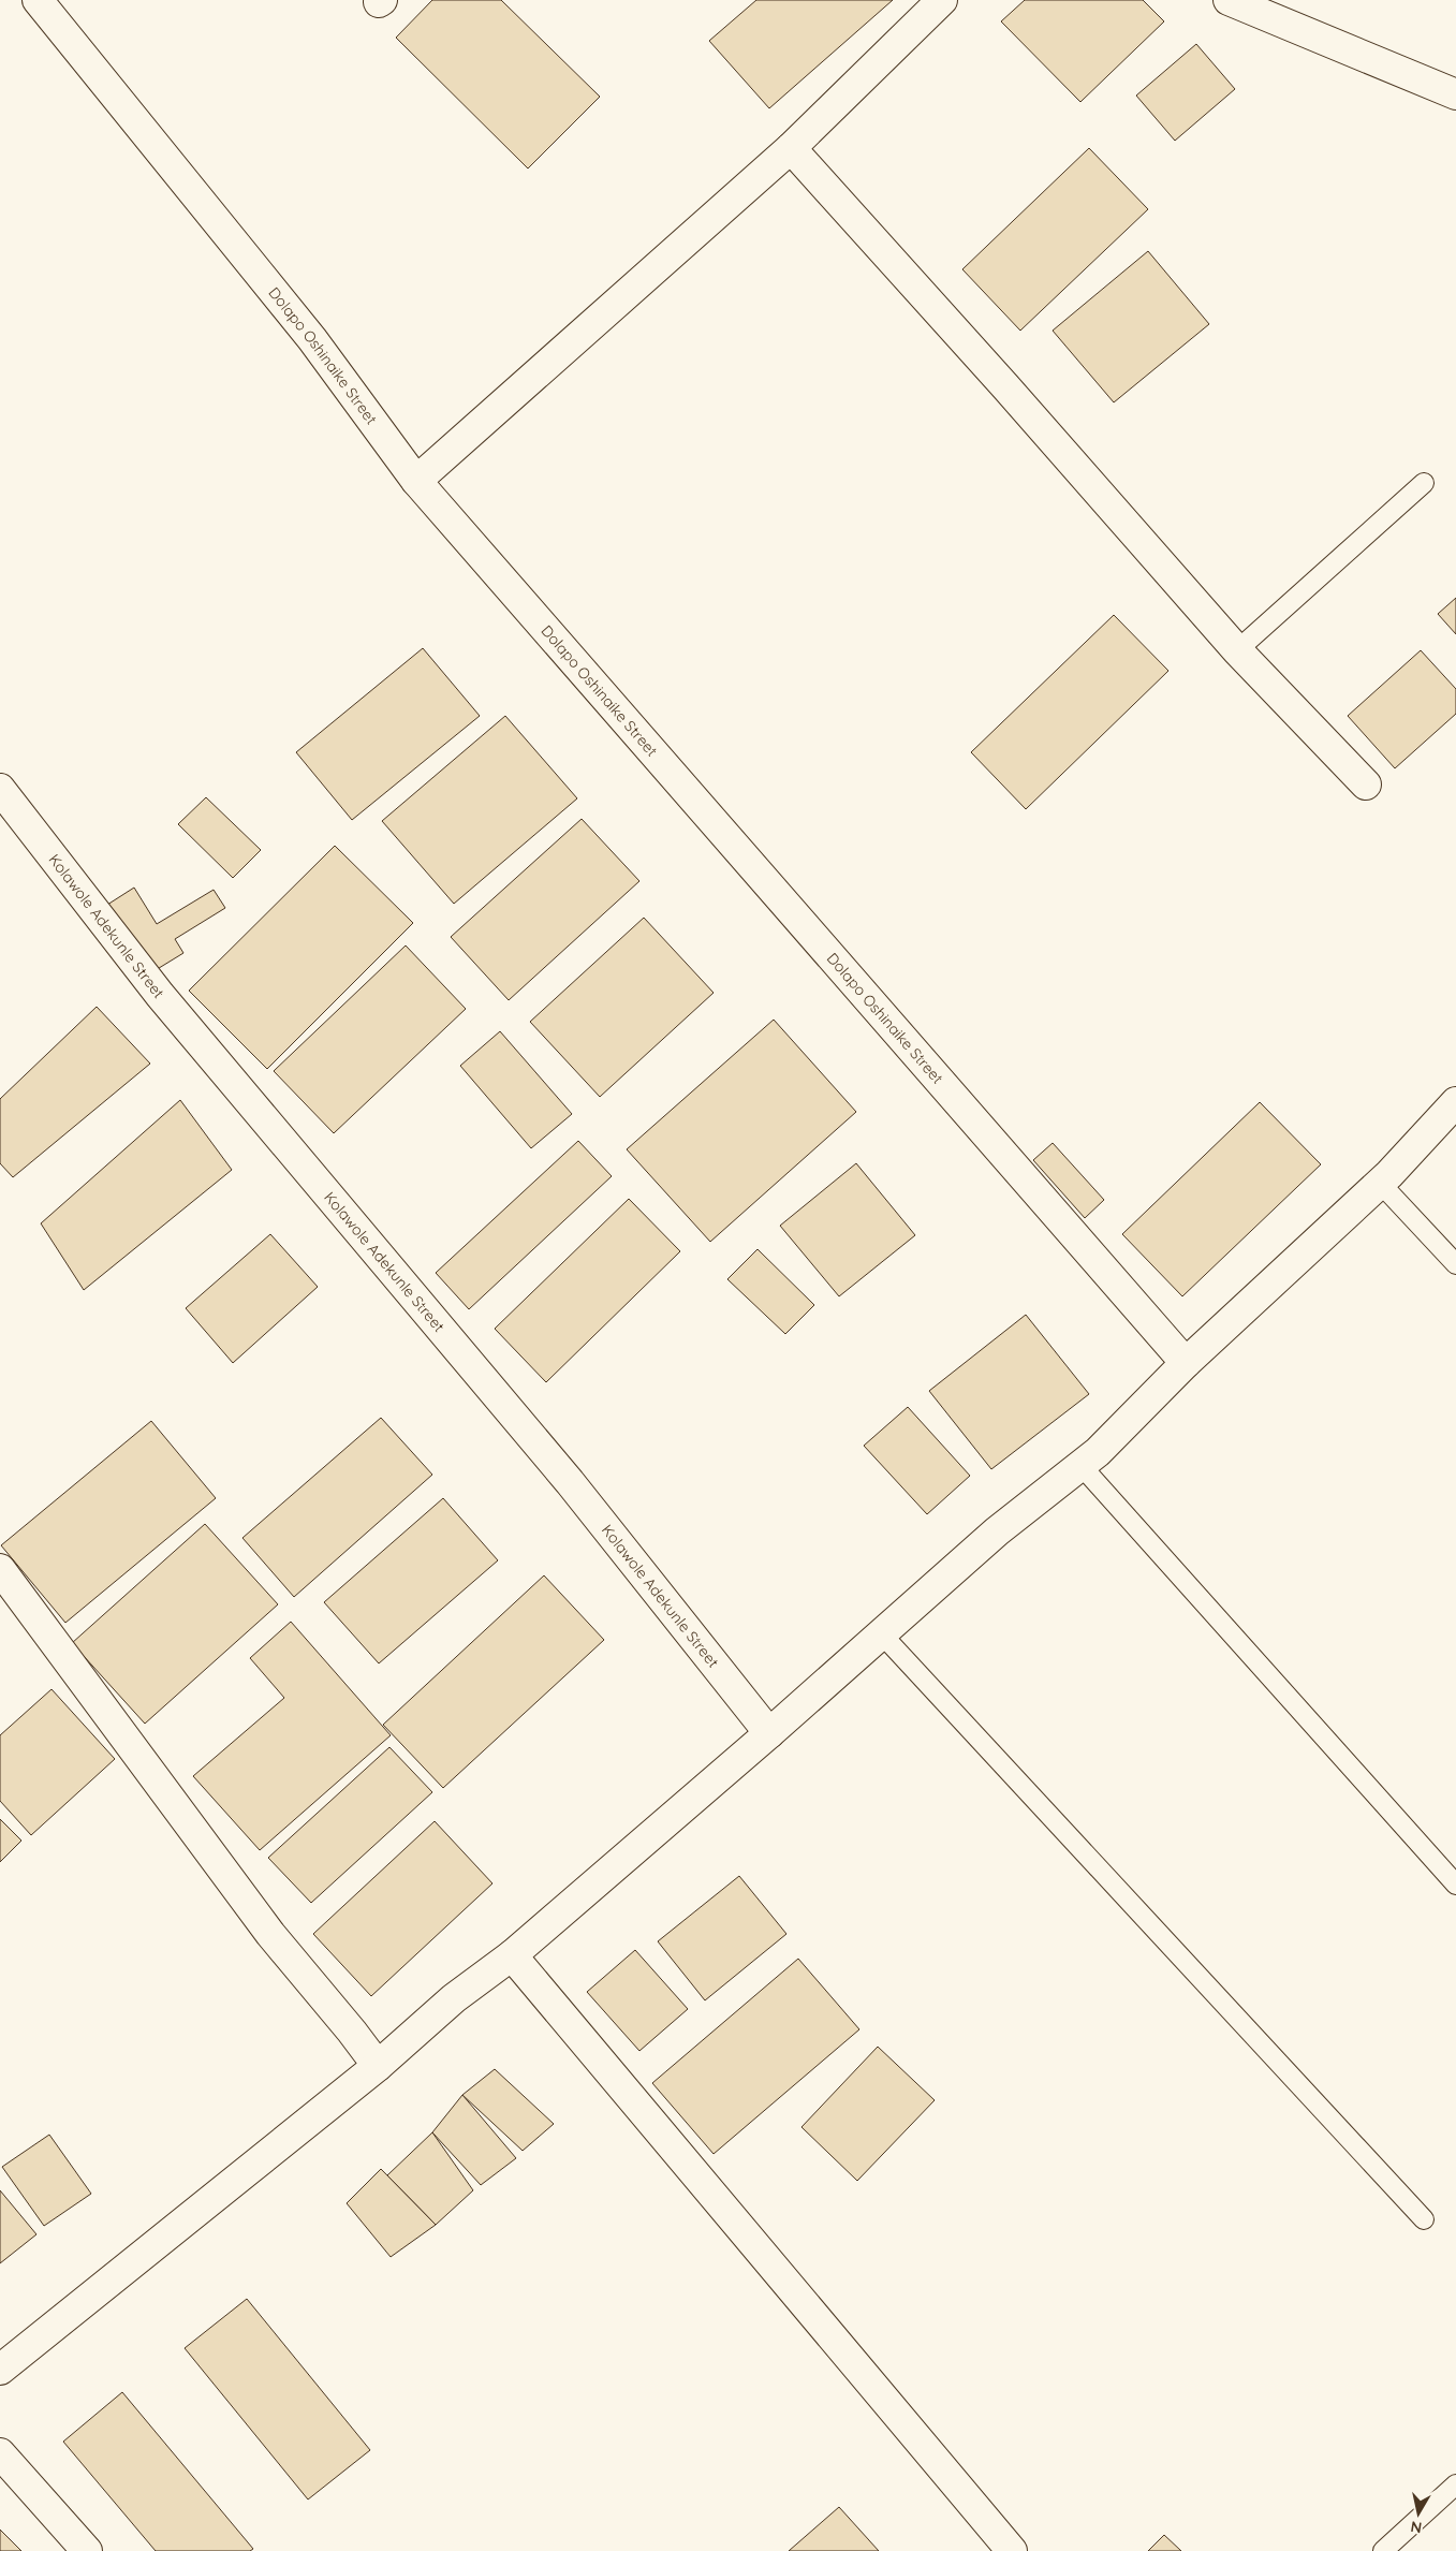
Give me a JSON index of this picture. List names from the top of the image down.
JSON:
{
  "streets": {
    "street": ["Dolapo Oshinaike Street", "Kolawole Adekunle Street"]
  },
  "north": "bottom"
}
